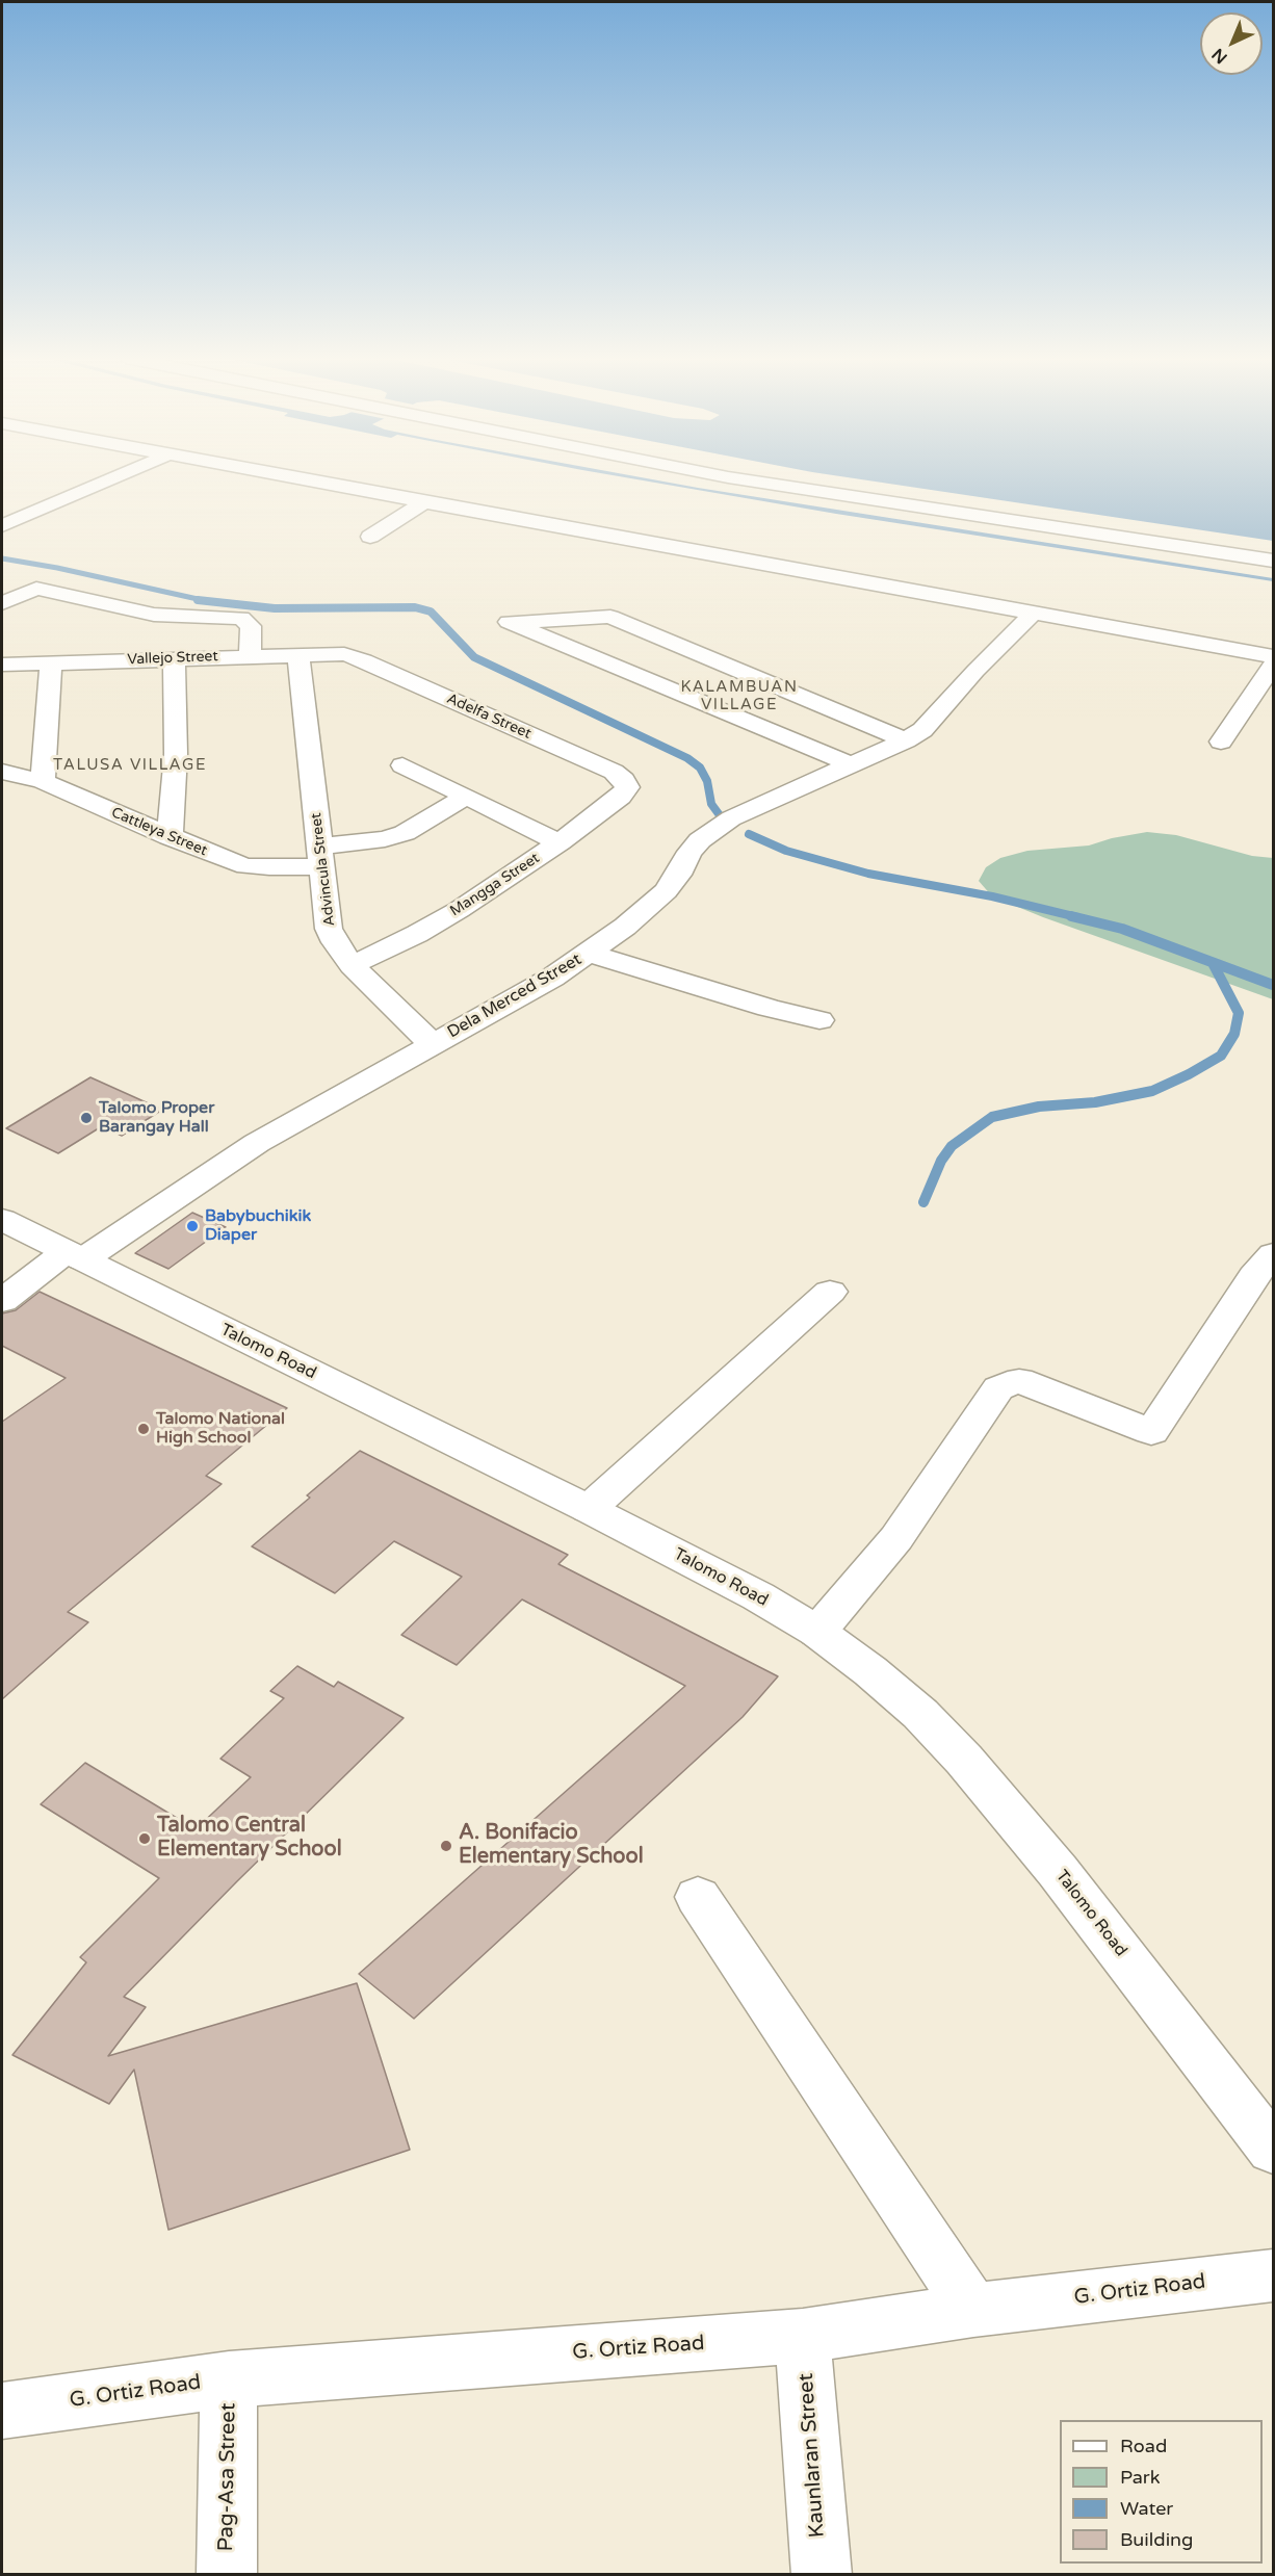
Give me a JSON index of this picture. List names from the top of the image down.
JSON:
{
  "streets": {
    "street": [
      "Vallejo Street",
      "Adelfa Street",
      "Cattleya Street",
      "Advincula Street",
      "Mangga Street",
      "Dela Merced Street",
      "Talomo Road",
      "G. Ortiz Road",
      "Kaunlaran Street",
      "Pag-Asa Street"
    ]
  },
  "crossings": [
    ["Vallejo Street", "Adelfa Street"],
    ["Vallejo Street", "Advincula Street"],
    ["Adelfa Street", "Mangga Street"],
    ["Cattleya Street", "Advincula Street"],
    ["Advincula Street", "Mangga Street"],
    ["Advincula Street", "Dela Merced Street"],
    ["Dela Merced Street", "Talomo Road"],
    ["G. Ortiz Road", "Kaunlaran Street"],
    ["G. Ortiz Road", "Pag-Asa Street"]
  ],
  "districts": ["KALAMBUAN VILLAGE", "TALUSA VILLAGE"],
  "places": [
    "Talomo Proper Barangay Hall",
    "Babybuchikik Diaper",
    "Talomo National High School",
    "Talomo Central Elementary School",
    "A. Bonifacio Elementary School"
  ],
  "legend": [
    "Road",
    "Park",
    "Water",
    "Building"
  ],
  "north": "bottom left"
}
